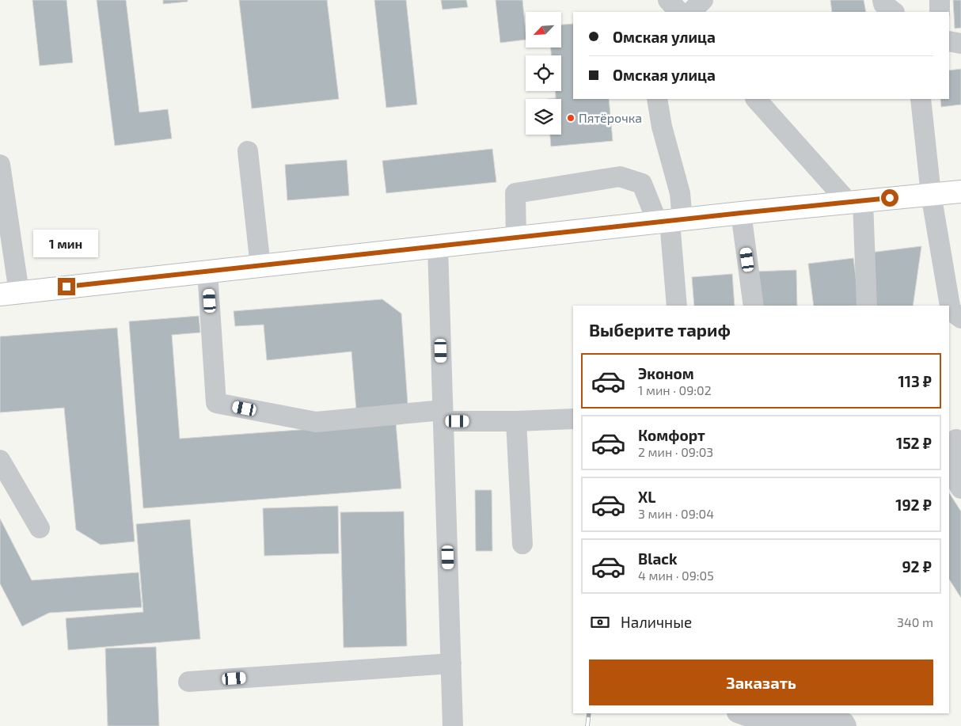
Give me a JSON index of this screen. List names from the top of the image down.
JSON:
{
  "places": ["Пятёрочка"],
  "north": "bottom left",
  "page": {
    "banner": ["Омская улица", "Омская улица"],
    "bubble": "1 мин",
    "heading": "Выберите тариф",
    "list": [
      {
        "name": "Эконом",
        "note": "1 мин · 09:02",
        "value": "113 ₽"
      },
      {
        "name": "Комфорт",
        "note": "2 мин · 09:03",
        "value": "152 ₽"
      },
      {
        "name": "XL",
        "note": "3 мин · 09:04",
        "value": "192 ₽"
      },
      {
        "name": "Black",
        "note": "4 мин · 09:05",
        "value": "92 ₽"
      }
    ],
    "pay": ["Наличные", "340 m"],
    "buttons": "Заказать"
  }
}
